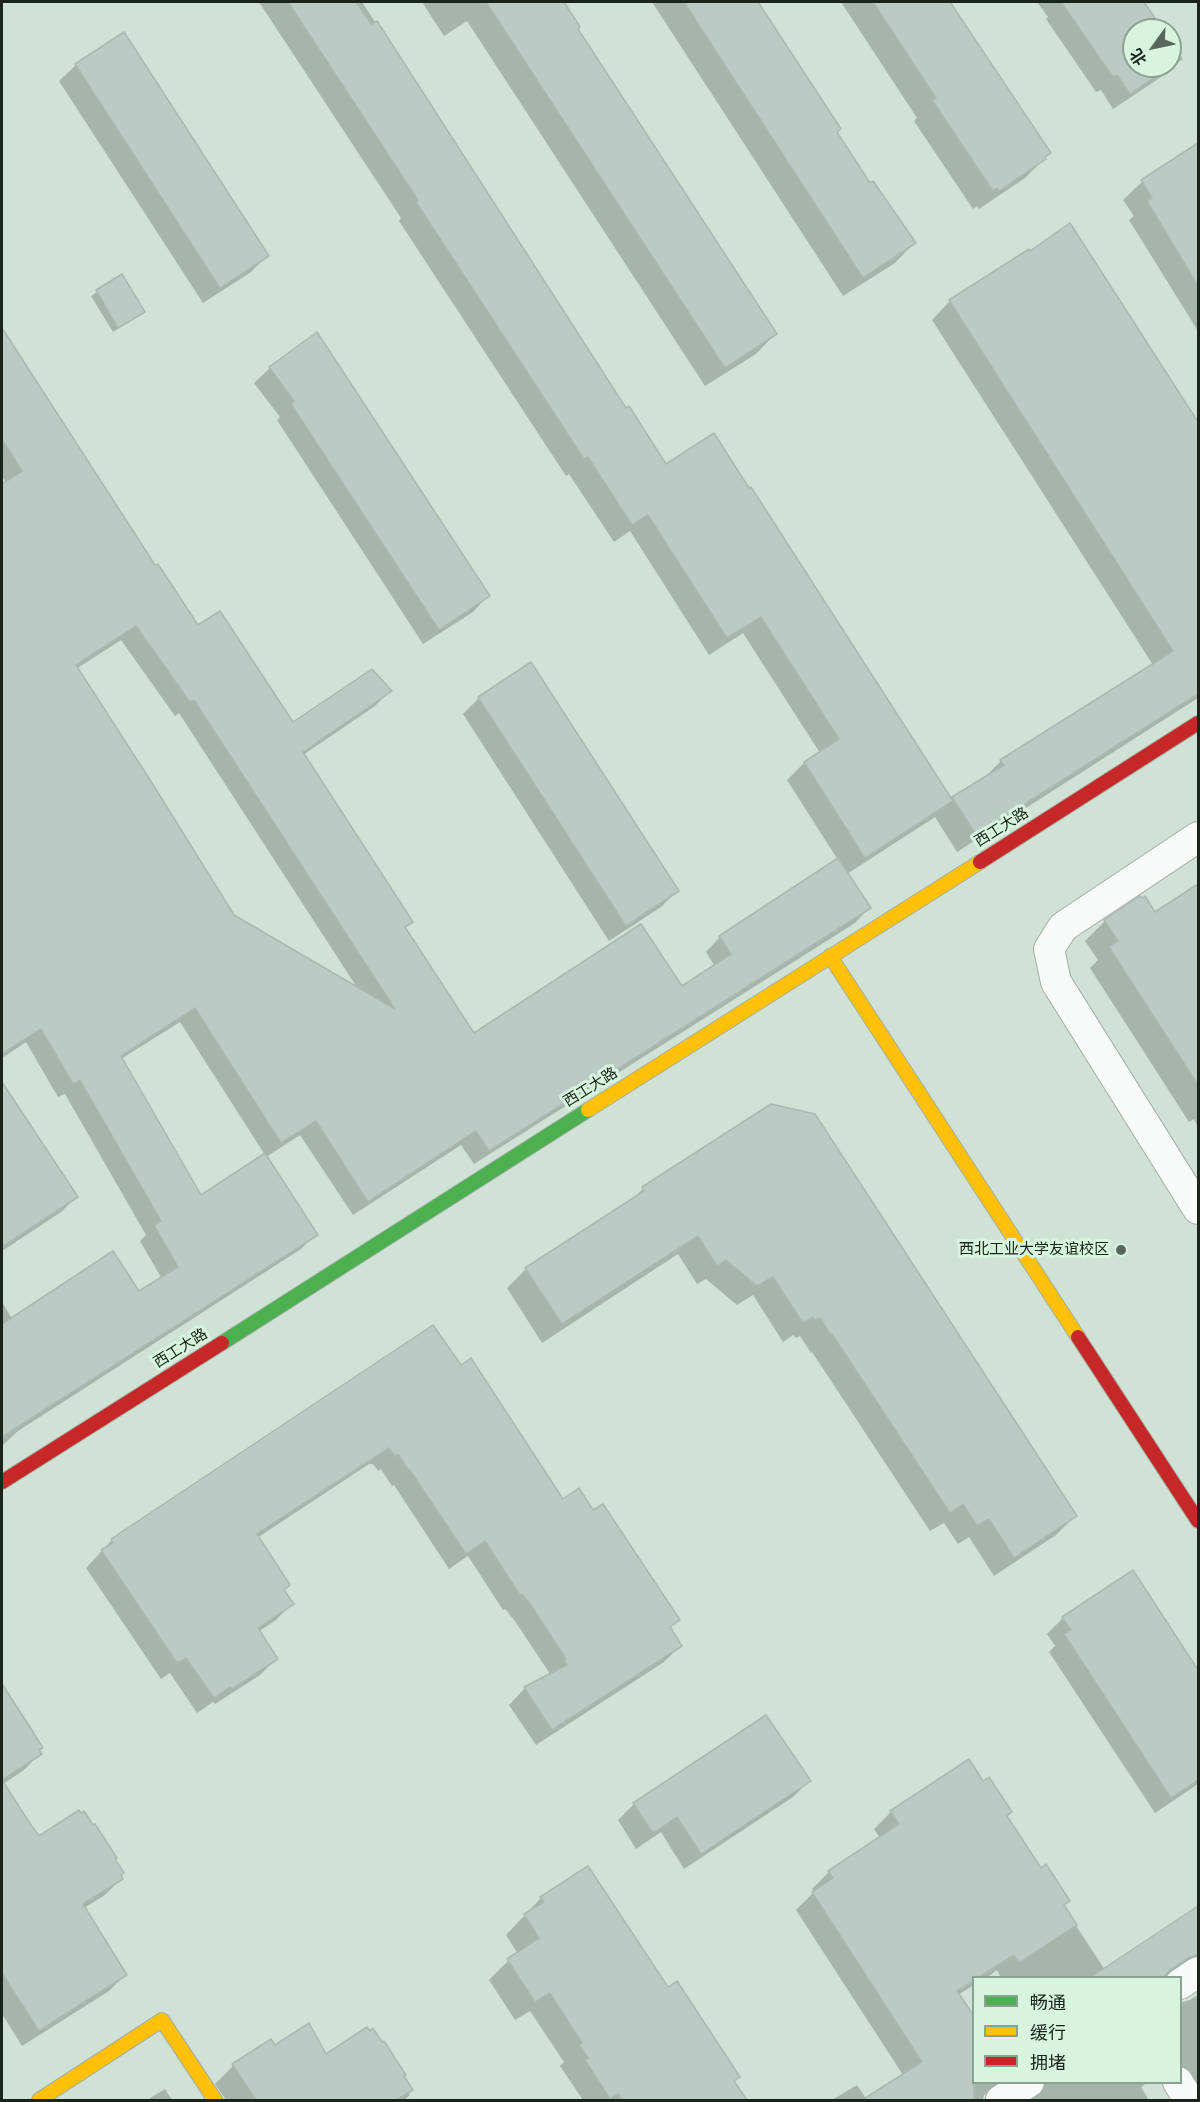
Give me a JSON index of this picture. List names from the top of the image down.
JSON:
{
  "streets": {
    "street": ["西工大路"]
  },
  "places": ["西北工业大学友谊校区"],
  "legend": ["畅通", "缓行", "拥堵"],
  "north": "bottom left"
}
